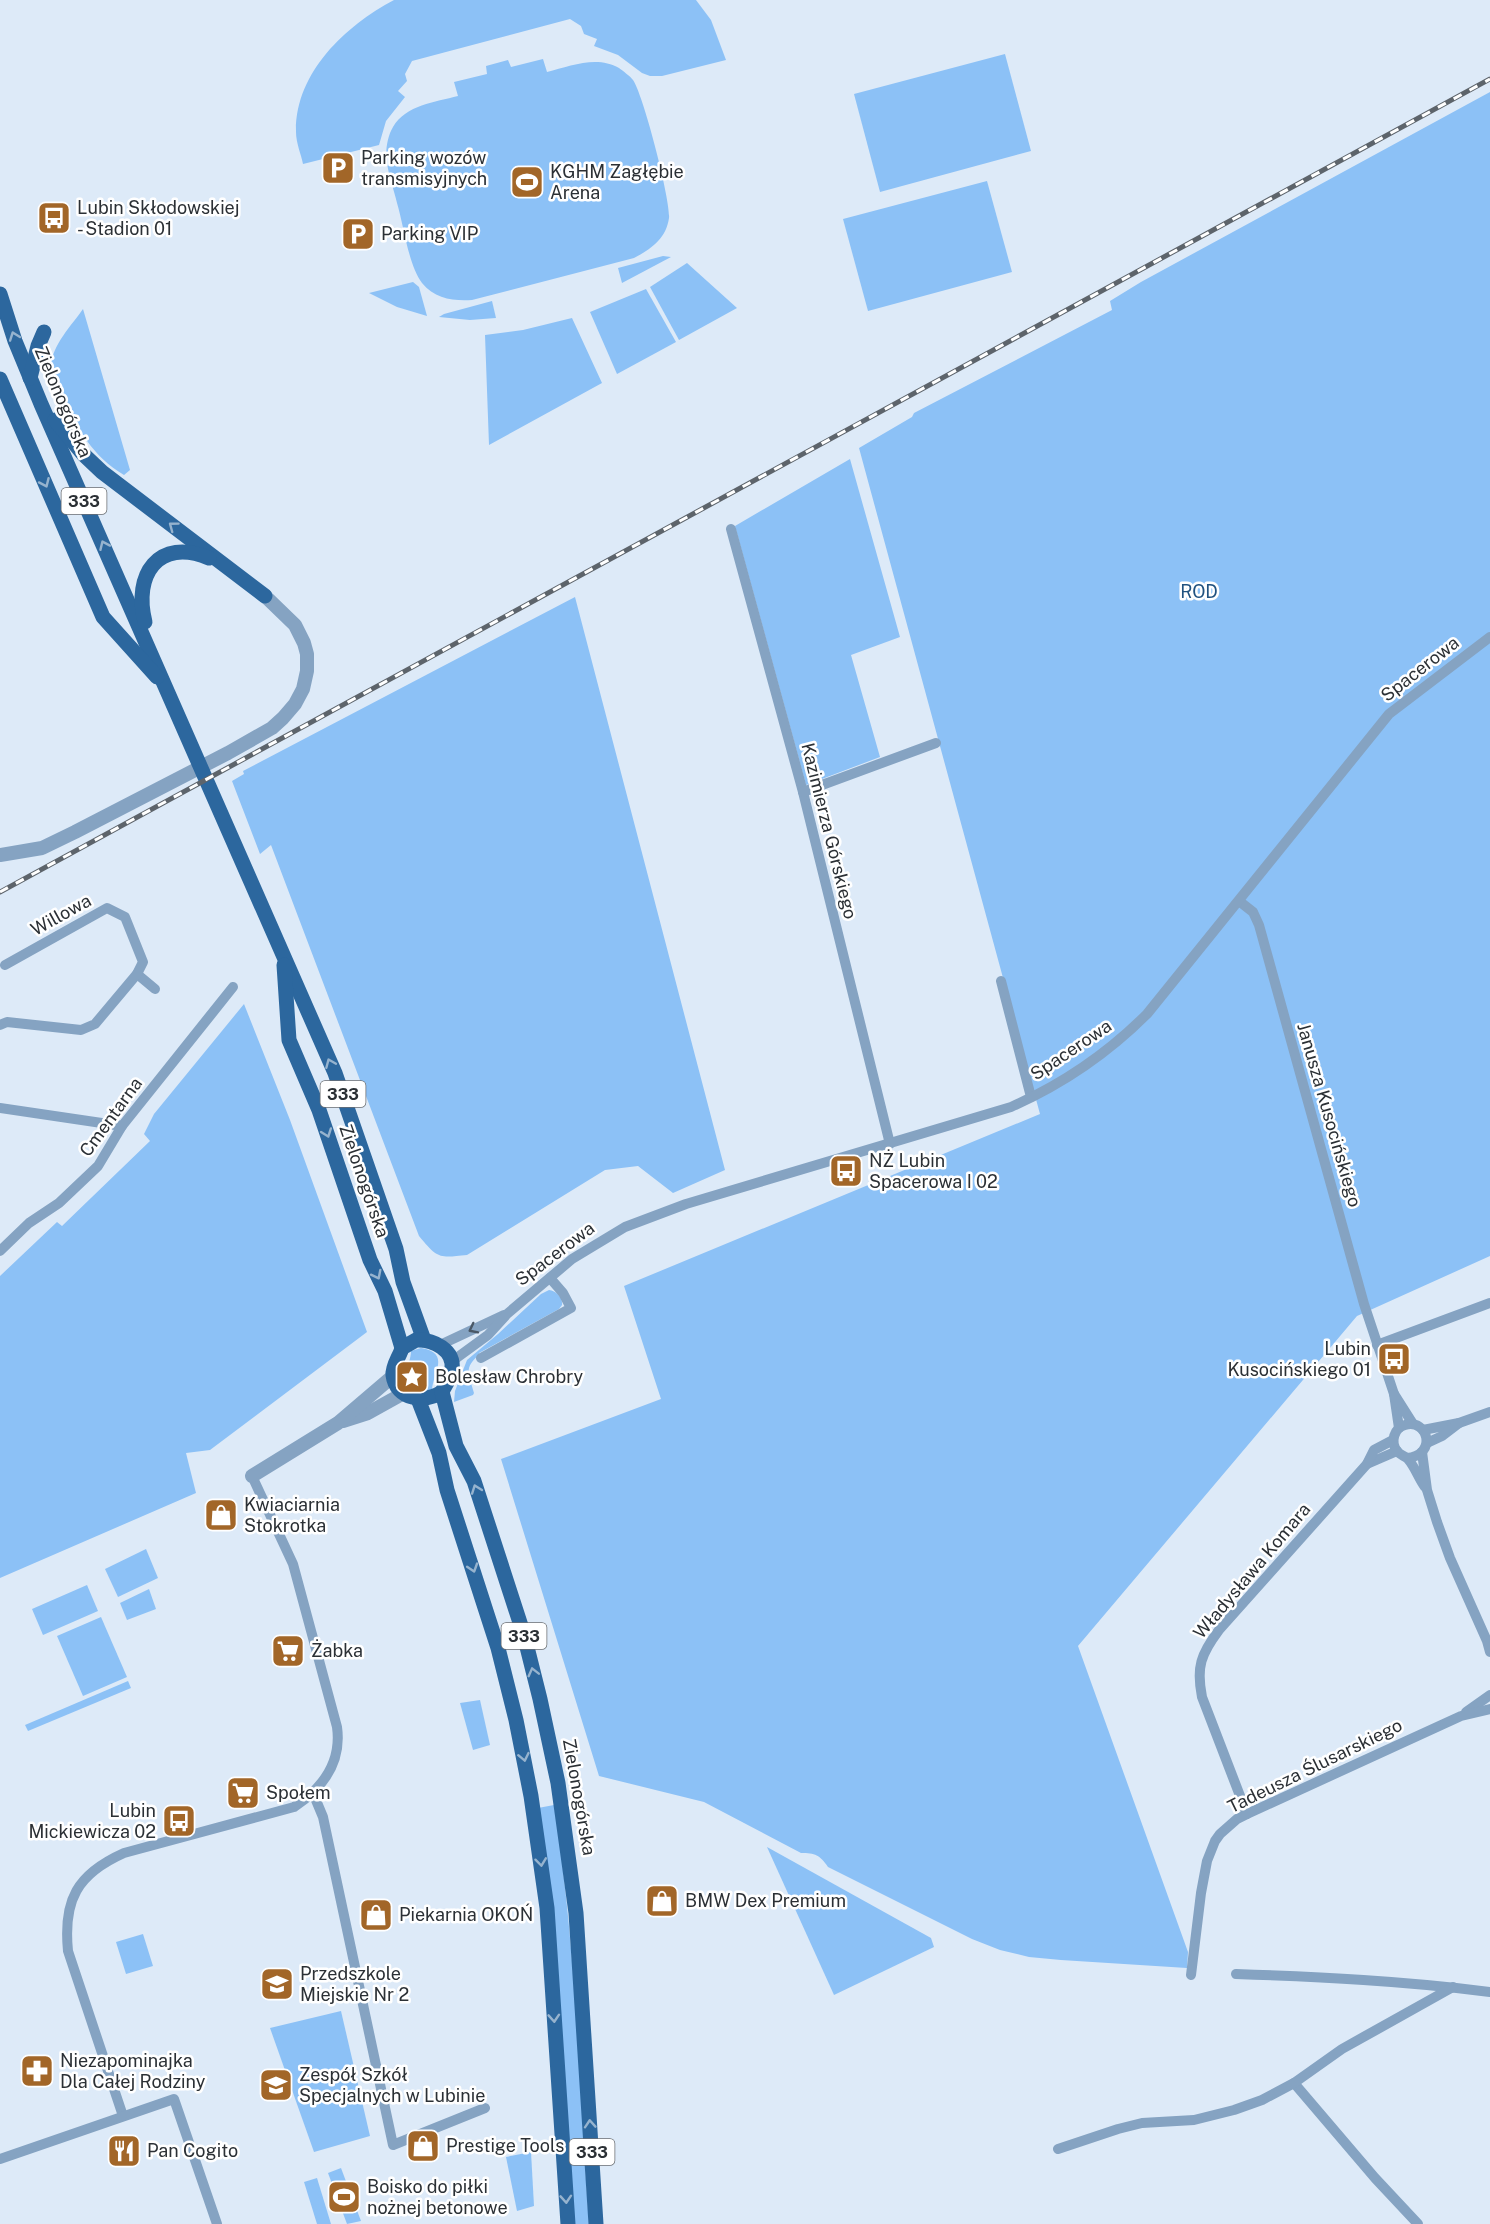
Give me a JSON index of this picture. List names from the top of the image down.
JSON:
{
  "streets": {
    "main road": ["Zielonogórska", "333"],
    "street": [
      "Spacerowa",
      "Kazimierza Górskiego",
      "Willowa",
      "Janusza Kusocińskiego",
      "Cmentarna",
      "Władysława Komara",
      "Tadeusza Ślusarskiego"
    ]
  },
  "crossings": [
    ["Zielonogórska", "333"],
    ["Zielonogórska", "Spacerowa"],
    ["333", "Spacerowa"],
    ["Spacerowa", "Kazimierza Górskiego"],
    ["Spacerowa", "Janusza Kusocińskiego"],
    ["Władysława Komara", "Tadeusza Ślusarskiego"]
  ],
  "parks": ["ROD"],
  "places": {
    "parking": ["Parking wozów transmisyjnych", "Parking VIP"],
    "sports": ["KGHM Zagłębie Arena", "Boisko do piłki nożnej betonowe"],
    "bus stop": [
      "Lubin Skłodowskiej - Stadion 01",
      "NŻ Lubin Spacerowa I 02",
      "Lubin Kusocińskiego 01",
      "Lubin Mickiewicza 02"
    ],
    "place": ["Bolesław Chrobry"],
    "shop": [
      "Kwiaciarnia Stokrotka",
      "BMW Dex Premium",
      "Piekarnia OKOŃ",
      "Prestige Tools"
    ],
    "supermarket": ["Żabka", "Społem"],
    "school or university": ["Przedszkole Miejskie Nr 2", "Zespół Szkół Specjalnych w Lubinie"],
    "pharmacy": ["Niezapominajka Dla Całej Rodziny"],
    "restaurant": ["Pan Cogito"]
  }
}
